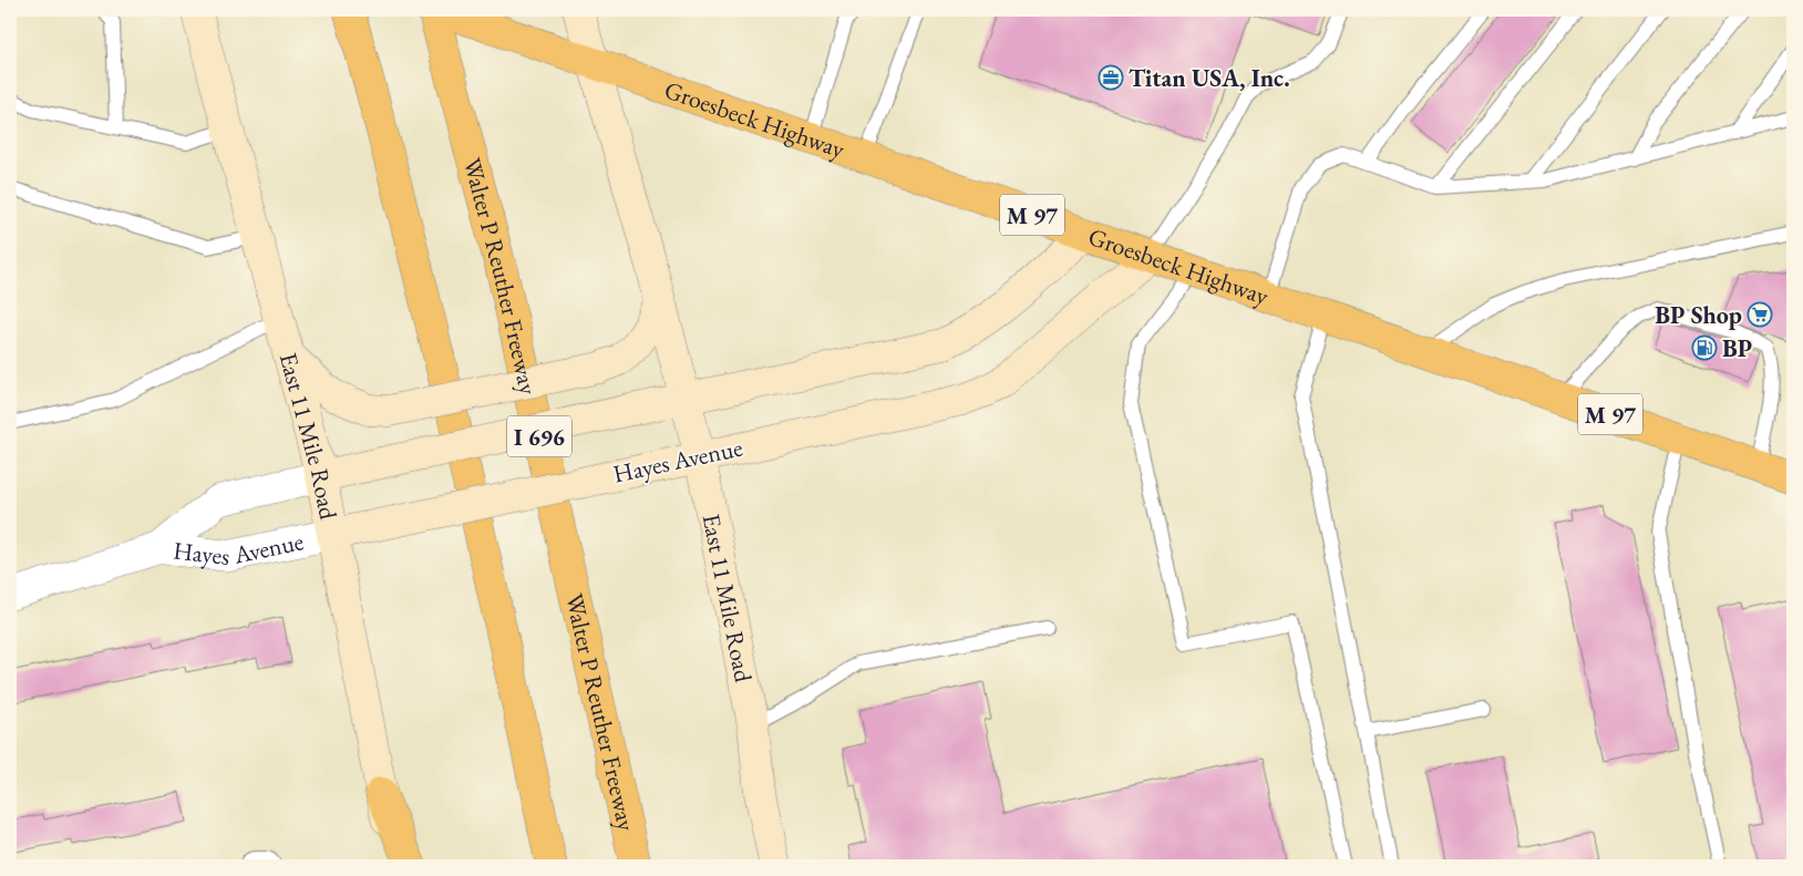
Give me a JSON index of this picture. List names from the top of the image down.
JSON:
{
  "streets": {
    "main road": [
      "Groesbeck Highway",
      "M 97",
      "Walter P Reuther Freeway",
      "East 11 Mile Road",
      "I 696",
      "Hayes Avenue"
    ]
  },
  "crossings": [
    ["Groesbeck Highway", "East 11 Mile Road"],
    ["Groesbeck Highway", "Hayes Avenue"],
    ["East 11 Mile Road", "Hayes Avenue"]
  ],
  "places": {
    "office": ["Titan USA, Inc."],
    "supermarket": ["BP Shop"],
    "fuel station": ["BP"]
  }
}
